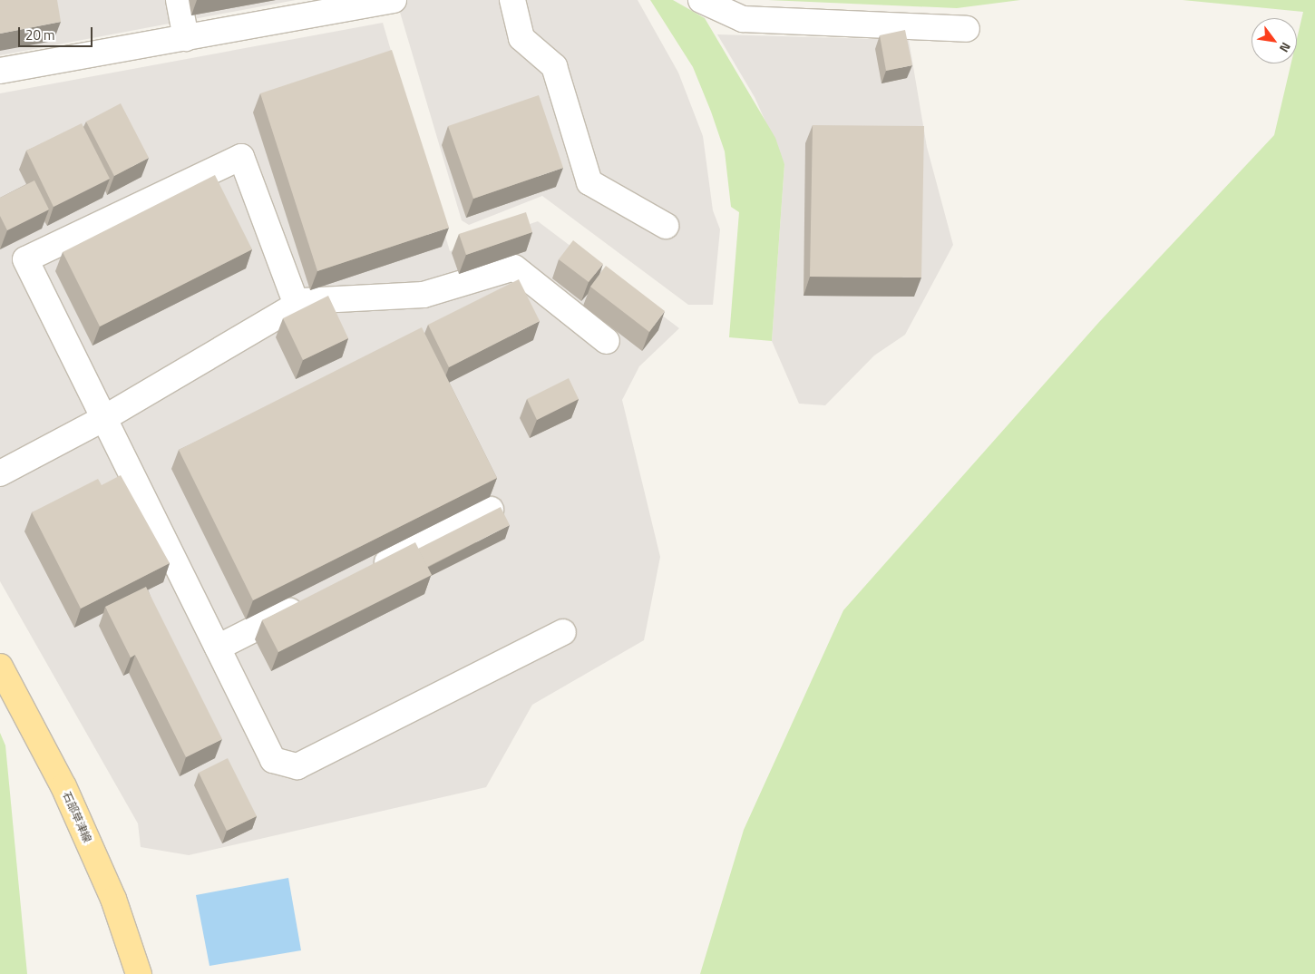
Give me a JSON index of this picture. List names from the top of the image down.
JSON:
{
  "streets": {
    "main road": ["石部草津線"]
  },
  "scale_bar": "20 m",
  "north": "bottom right"
}
